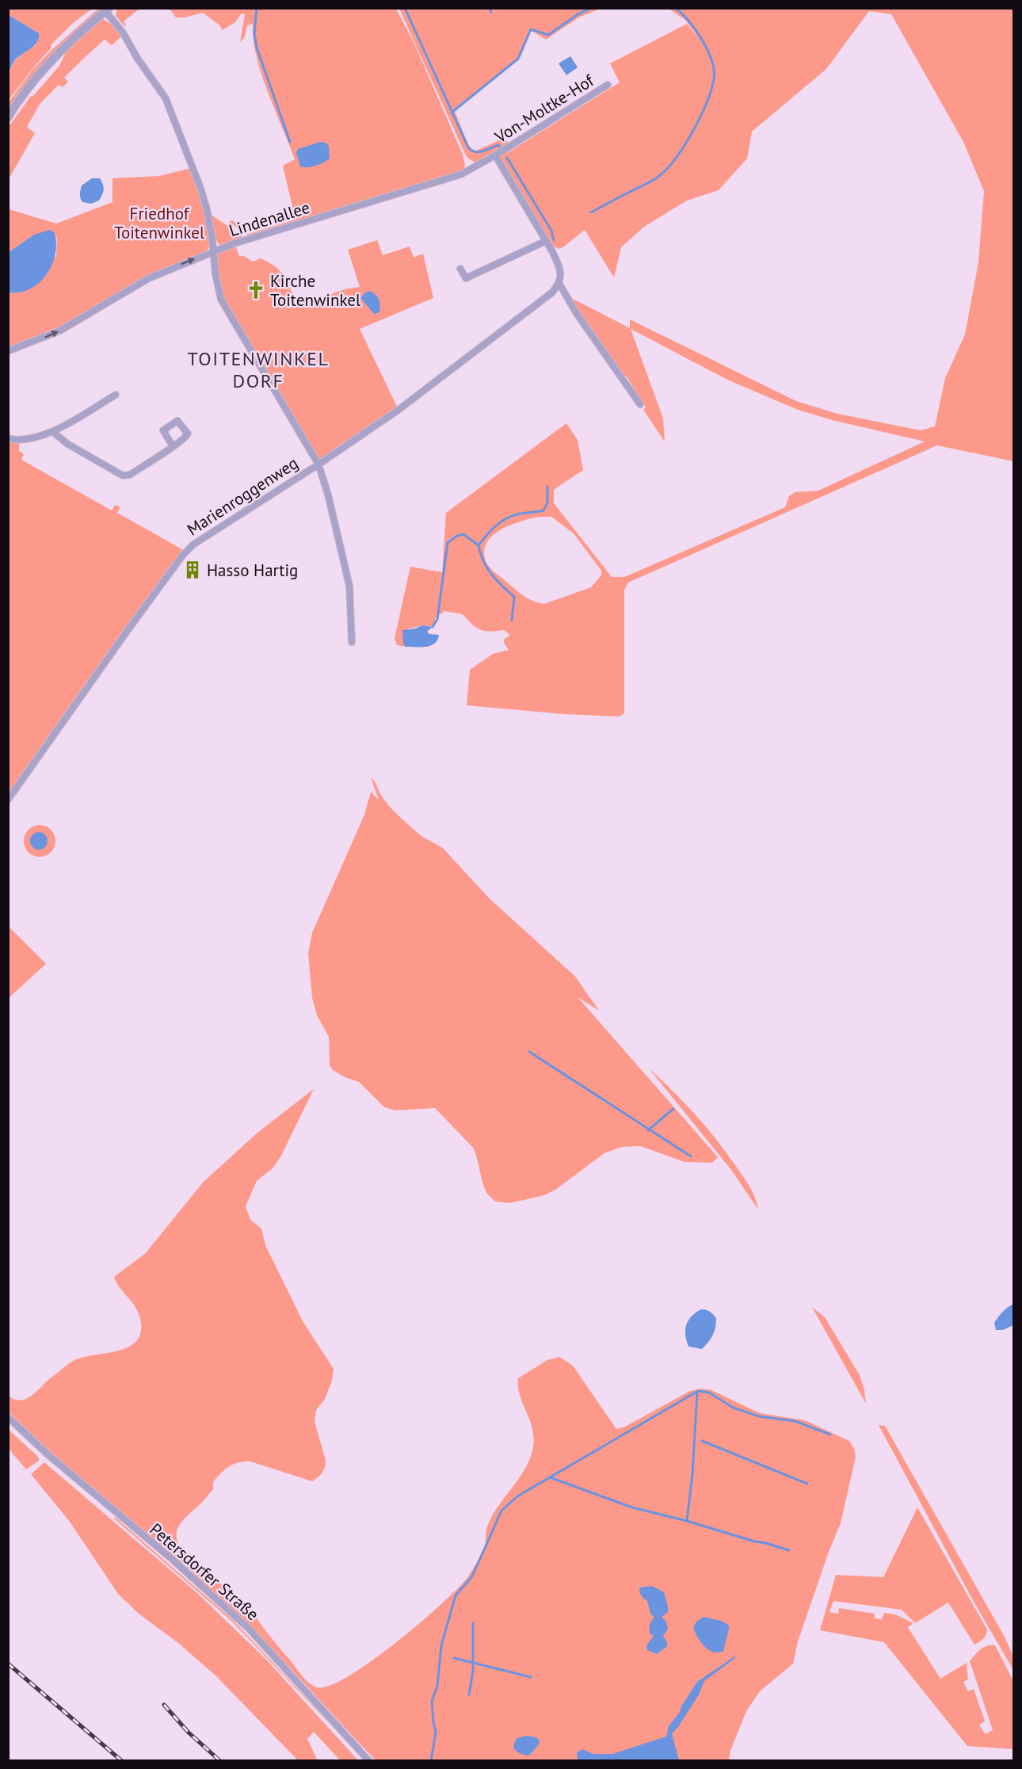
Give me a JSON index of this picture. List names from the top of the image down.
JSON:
{
  "streets": {
    "street": [
      "Von-Moltke-Hof",
      "Lindenallee",
      "Marienroggenweg",
      "Petersdorfer Straße"
    ]
  },
  "crossings": [
    ["Von-Moltke-Hof", "Lindenallee"]
  ],
  "one_way": ["Lindenallee"],
  "districts": ["TOITENWINKEL DORF"],
  "parks": ["Friedhof Toitenwinkel"],
  "places": {
    "church": ["Kirche Toitenwinkel"],
    "building": ["Hasso Hartig"]
  }
}
